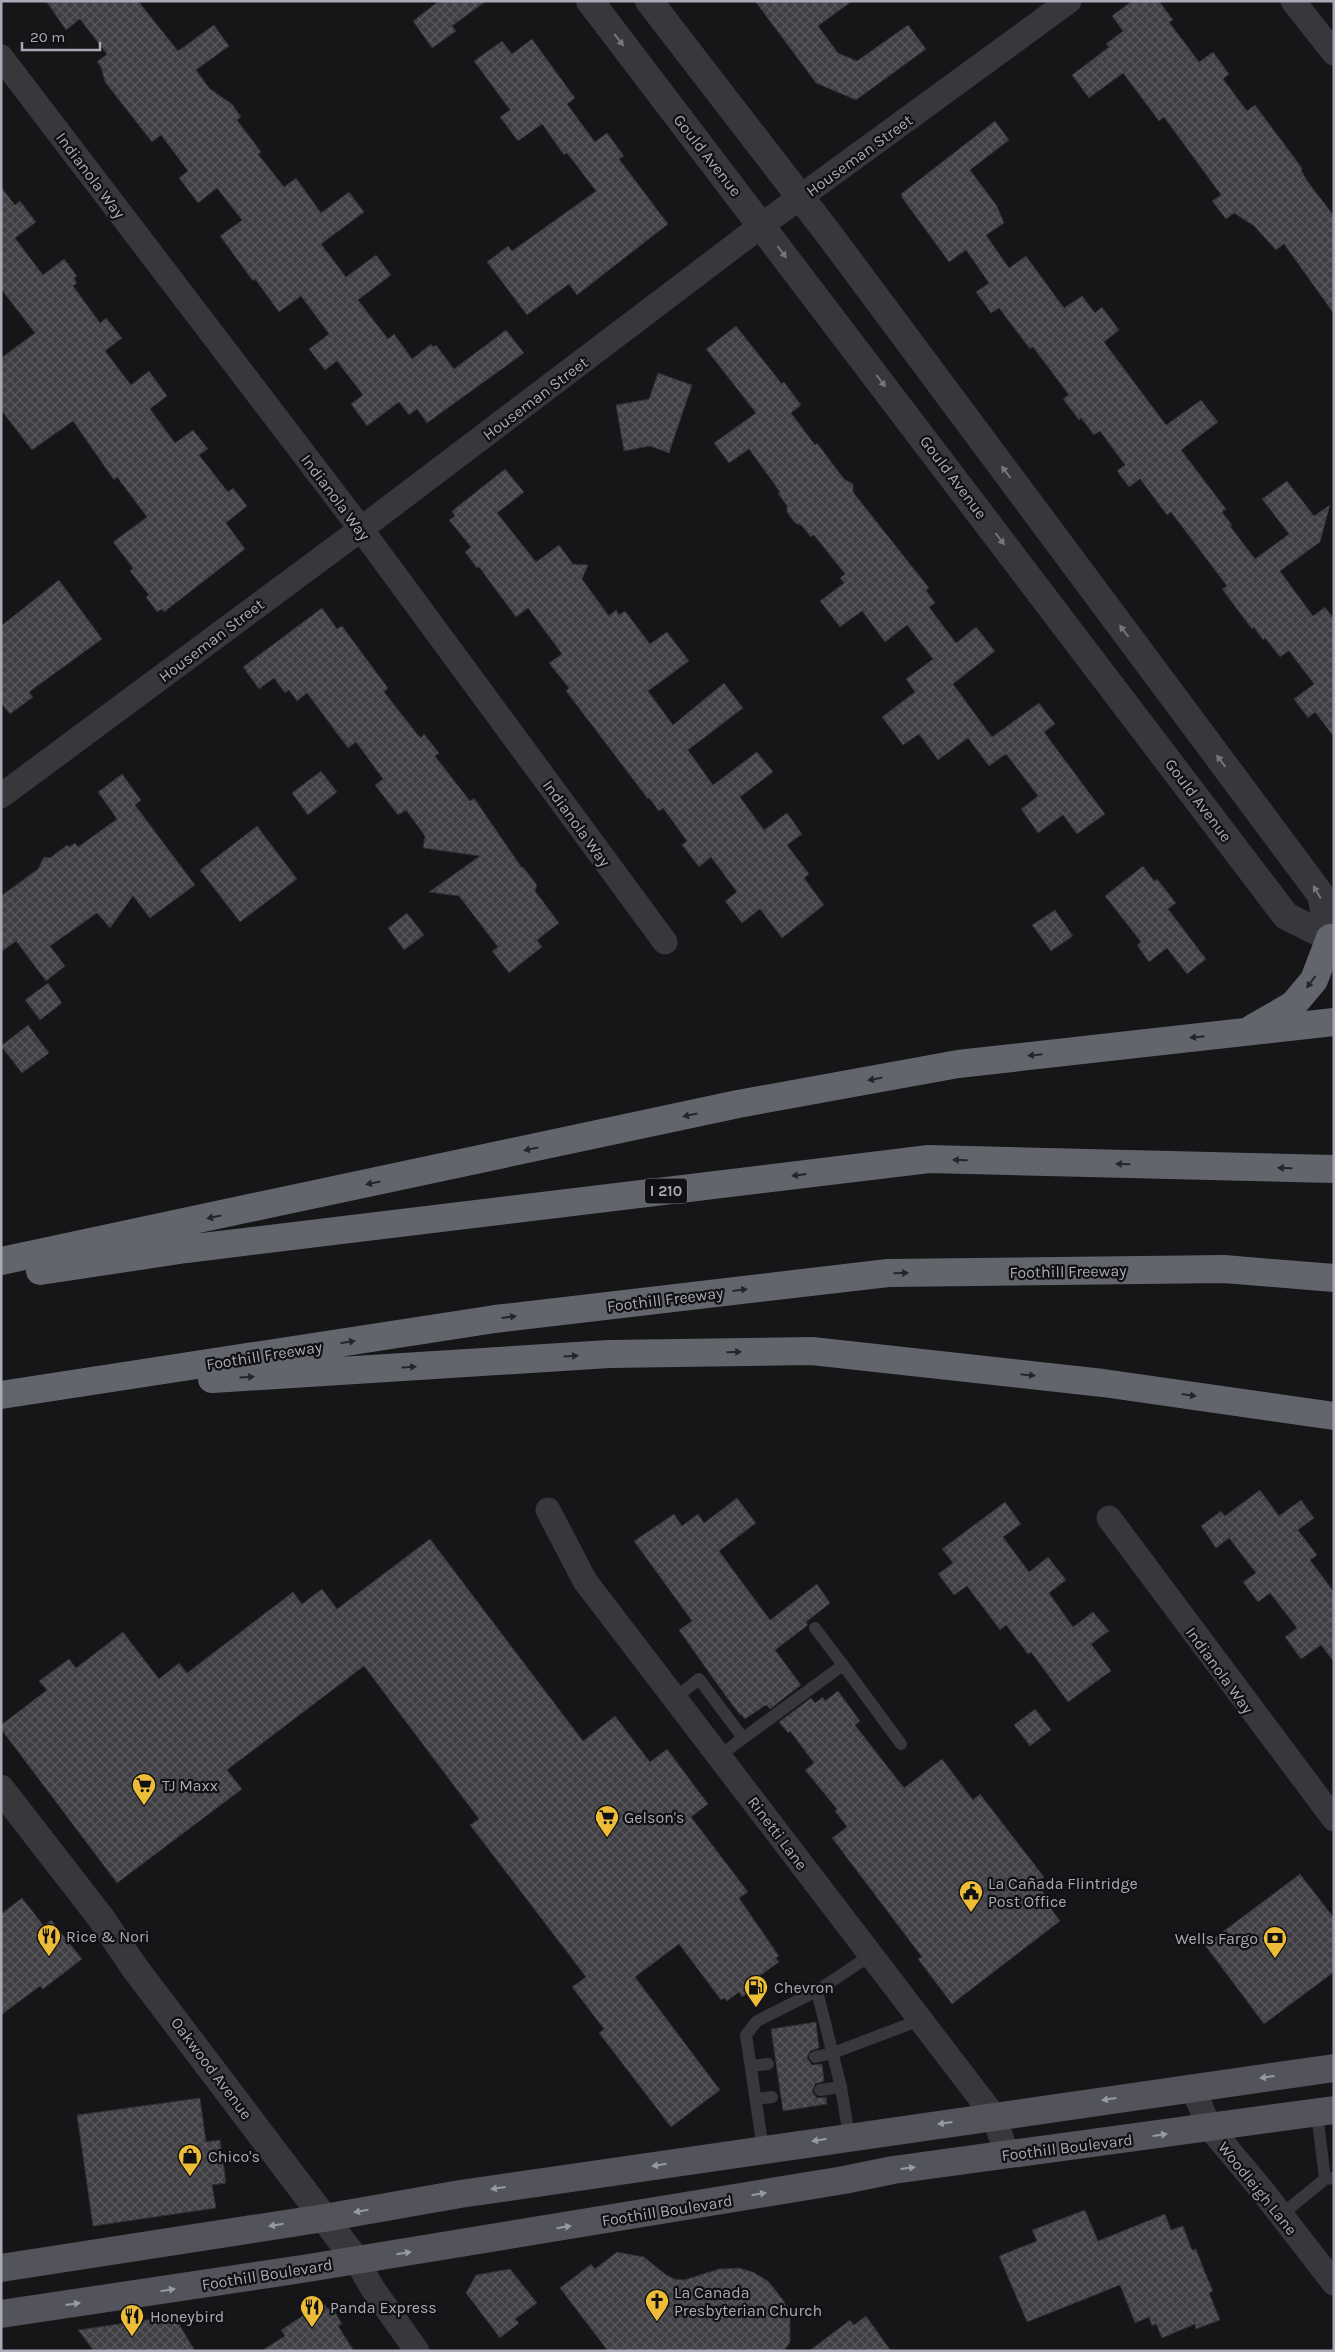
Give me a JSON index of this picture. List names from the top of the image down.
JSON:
{
  "streets": {
    "highway": ["I 210", "Foothill Freeway"],
    "main road": ["Foothill Boulevard"],
    "street": [
      "Gould Avenue",
      "Houseman Street",
      "Indianola Way",
      "Rinetti Lane",
      "Oakwood Avenue",
      "Woodleigh Lane"
    ]
  },
  "crossings": [
    ["Gould Avenue", "Houseman Street"],
    ["Houseman Street", "Indianola Way"],
    ["Rinetti Lane", "Foothill Boulevard"],
    ["Oakwood Avenue", "Foothill Boulevard"],
    ["Foothill Boulevard", "Woodleigh Lane"]
  ],
  "places": {
    "supermarket": ["TJ Maxx", "Gelson's"],
    "public building": ["La Cañada Flintridge Post Office"],
    "restaurant": ["Rice & Nori", "Panda Express", "Honeybird"],
    "bank": ["Wells Fargo"],
    "fuel station": ["Chevron"],
    "shop": ["Chico's"],
    "church": ["La Canada Presbyterian Church"]
  },
  "scale_bar": "20 m"
}
